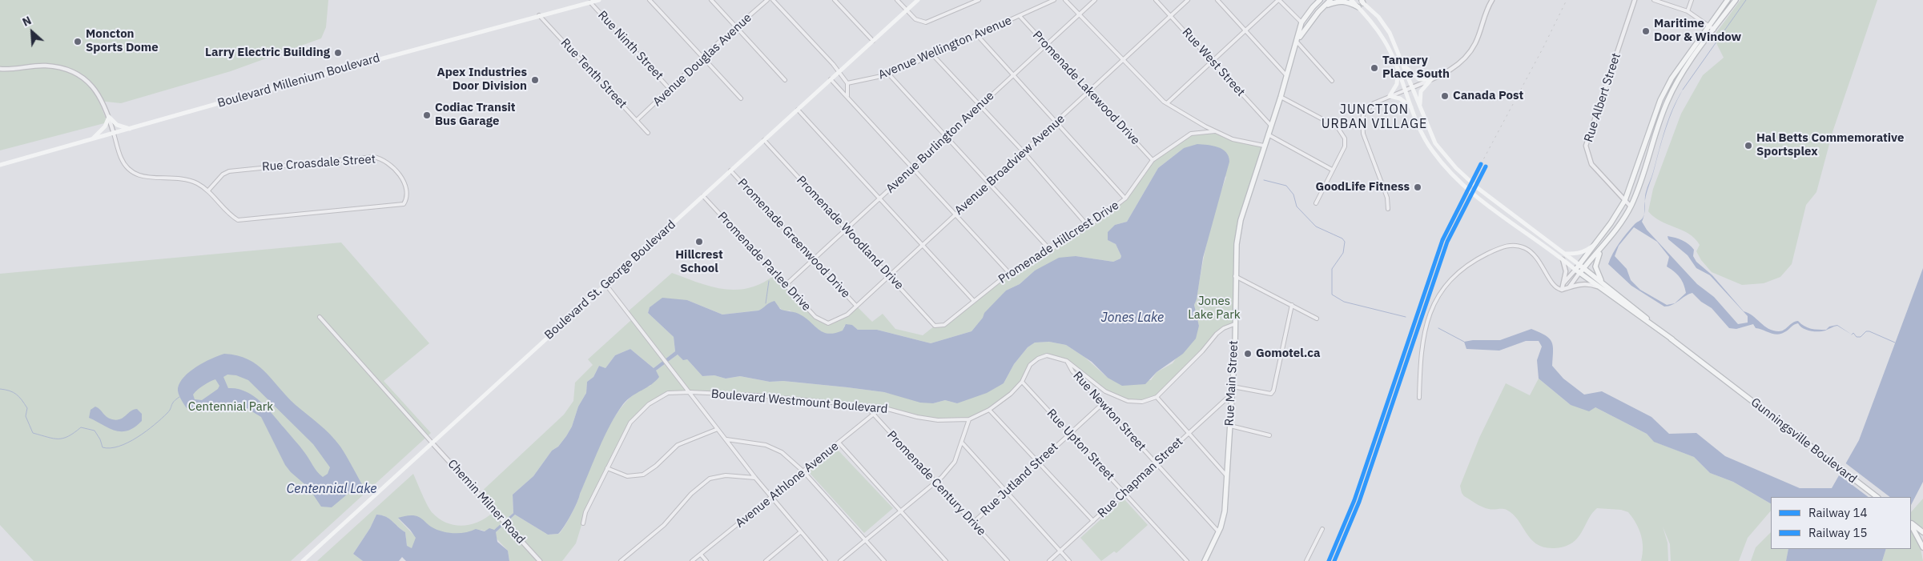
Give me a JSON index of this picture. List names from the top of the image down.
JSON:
{
  "streets": {
    "main road": [
      "Boulevard Millenium Boulevard",
      "Boulevard St. George Boulevard",
      "Rue Main Street",
      "Gunningsville Boulevard"
    ],
    "street": [
      "Rue Ninth Street",
      "Avenue Wellington Avenue",
      "Avenue Douglas Avenue",
      "Rue West Street",
      "Rue Tenth Street",
      "Promenade Lakewood Drive",
      "Rue Albert Street",
      "Avenue Burlington Avenue",
      "Rue Croasdale Street",
      "Avenue Broadview Avenue",
      "Promenade Woodland Drive",
      "Promenade Greenwood Drive",
      "Promenade Hillcrest Drive",
      "Promenade Parlee Drive",
      "Boulevard Westmount Boulevard",
      "Rue Newton Street",
      "Rue Upton Street",
      "Rue Chapman Street",
      "Rue Jutland Street",
      "Promenade Century Drive",
      "Avenue Athlone Avenue",
      "Chemin Milner Road"
    ]
  },
  "crossings": [
    ["Rue Ninth Street", "Avenue Douglas Avenue"],
    ["Rue Ninth Street", "Boulevard Millenium Boulevard"],
    ["Avenue Wellington Avenue", "Promenade Lakewood Drive"],
    ["Avenue Douglas Avenue", "Rue Tenth Street"],
    ["Rue West Street", "Avenue Broadview Avenue"],
    ["Rue West Street", "Rue Main Street"],
    ["Rue Tenth Street", "Boulevard Millenium Boulevard"],
    ["Promenade Lakewood Drive", "Avenue Burlington Avenue"],
    ["Promenade Lakewood Drive", "Avenue Broadview Avenue"],
    ["Promenade Lakewood Drive", "Promenade Hillcrest Drive"],
    ["Avenue Burlington Avenue", "Promenade Woodland Drive"],
    ["Avenue Burlington Avenue", "Promenade Greenwood Drive"],
    ["Avenue Burlington Avenue", "Promenade Parlee Drive"],
    ["Avenue Broadview Avenue", "Promenade Woodland Drive"],
    ["Avenue Broadview Avenue", "Promenade Greenwood Drive"],
    ["Avenue Broadview Avenue", "Promenade Parlee Drive"],
    ["Promenade Woodland Drive", "Promenade Hillcrest Drive"],
    ["Promenade Woodland Drive", "Boulevard St. George Boulevard"],
    ["Promenade Greenwood Drive", "Boulevard St. George Boulevard"],
    ["Promenade Parlee Drive", "Boulevard St. George Boulevard"],
    ["Boulevard St. George Boulevard", "Chemin Milner Road"],
    ["Rue Main Street", "Rue Newton Street"],
    ["Rue Main Street", "Rue Chapman Street"],
    ["Boulevard Westmount Boulevard", "Rue Newton Street"],
    ["Boulevard Westmount Boulevard", "Rue Upton Street"],
    ["Boulevard Westmount Boulevard", "Promenade Century Drive"],
    ["Boulevard Westmount Boulevard", "Avenue Athlone Avenue"],
    ["Rue Newton Street", "Rue Chapman Street"],
    ["Rue Newton Street", "Rue Jutland Street"],
    ["Rue Upton Street", "Rue Chapman Street"],
    ["Rue Upton Street", "Rue Jutland Street"],
    ["Rue Jutland Street", "Promenade Century Drive"],
    ["Promenade Century Drive", "Avenue Athlone Avenue"]
  ],
  "districts": ["JUNCTION URBAN VILLAGE"],
  "water": ["Jones Lake", "Centennial Lake"],
  "parks": ["Jones Lake Park", "Centennial Park"],
  "places": [
    "Maritime Door & Window",
    "Moncton Sports Dome",
    "Larry Electric Building",
    "Tannery Place South",
    "Apex Industries Door Division",
    "Canada Post",
    "Codiac Transit Bus Garage",
    "Hal Betts Commemorative Sportsplex",
    "GoodLife Fitness",
    "Hillcrest School",
    "Gomotel.ca"
  ],
  "lines": ["rail line 14", "rail line 15"],
  "legend": ["Railway 14", "Railway 15"],
  "north": "top left"
}
